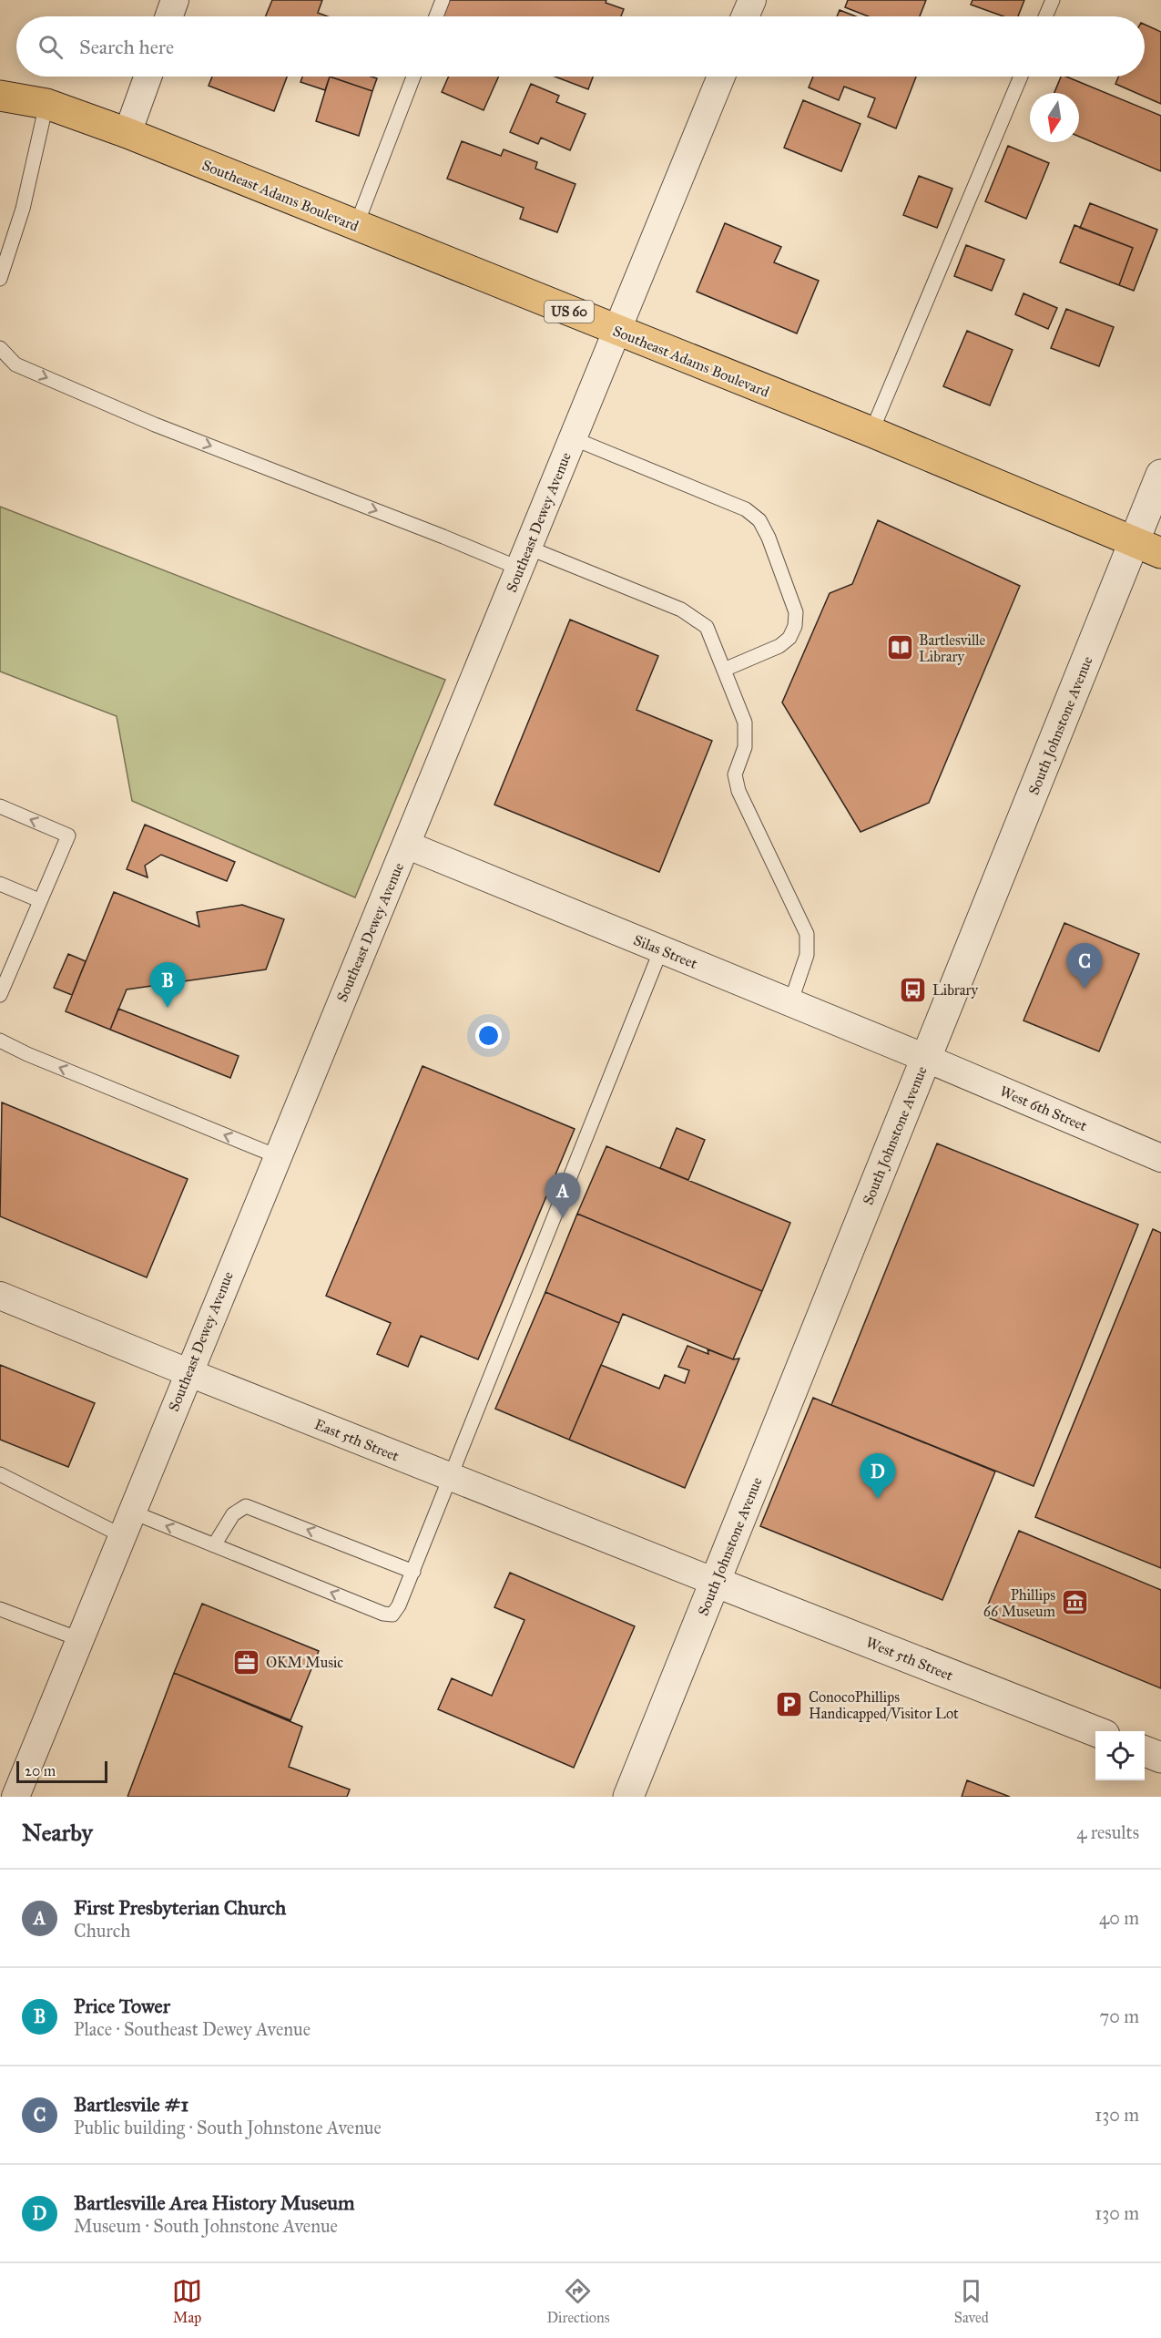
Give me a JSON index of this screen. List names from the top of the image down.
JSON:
{
  "streets": {
    "main road": ["Southeast Adams Boulevard", "US 60"],
    "street": [
      "Southeast Dewey Avenue",
      "South Johnstone Avenue",
      "Silas Street",
      "West 6th Street",
      "East 5th Street",
      "West 5th Street"
    ]
  },
  "crossings": [
    ["Southeast Adams Boulevard", "Southeast Dewey Avenue"],
    ["Southeast Adams Boulevard", "South Johnstone Avenue"],
    ["Southeast Dewey Avenue", "Silas Street"],
    ["Southeast Dewey Avenue", "East 5th Street"],
    ["South Johnstone Avenue", "Silas Street"],
    ["South Johnstone Avenue", "West 6th Street"],
    ["South Johnstone Avenue", "East 5th Street"],
    ["South Johnstone Avenue", "West 5th Street"],
    ["Silas Street", "West 6th Street"],
    ["East 5th Street", "West 5th Street"]
  ],
  "places": {
    "library": ["Bartlesville Library"],
    "bus stop": ["Library"],
    "museum": ["Phillips 66 Museum"],
    "office": ["OKM Music"],
    "parking": ["ConocoPhillips Handicapped/Visitor Lot"]
  },
  "scale_bar": "20 m",
  "north": "bottom",
  "page": {
    "search": "Search here",
    "pins": [
      "C",
      "B",
      "A",
      "D"
    ],
    "scale": "20 m",
    "heading": ["Nearby", "4 results"],
    "list": [
      {
        "mark": "A",
        "name": "First Presbyterian Church",
        "note": "Church",
        "value": "40 m"
      },
      {
        "mark": "B",
        "name": "Price Tower",
        "note": "Place · Southeast Dewey Avenue",
        "value": "70 m"
      },
      {
        "mark": "C",
        "name": "Bartlesvile #1",
        "note": "Public building · South Johnstone Avenue",
        "value": "130 m"
      },
      {
        "mark": "D",
        "name": "Bartlesville Area History Museum",
        "note": "Museum · South Johnstone Avenue",
        "value": "130 m"
      }
    ],
    "nav": ["Map", "Directions", "Saved"]
  }
}
